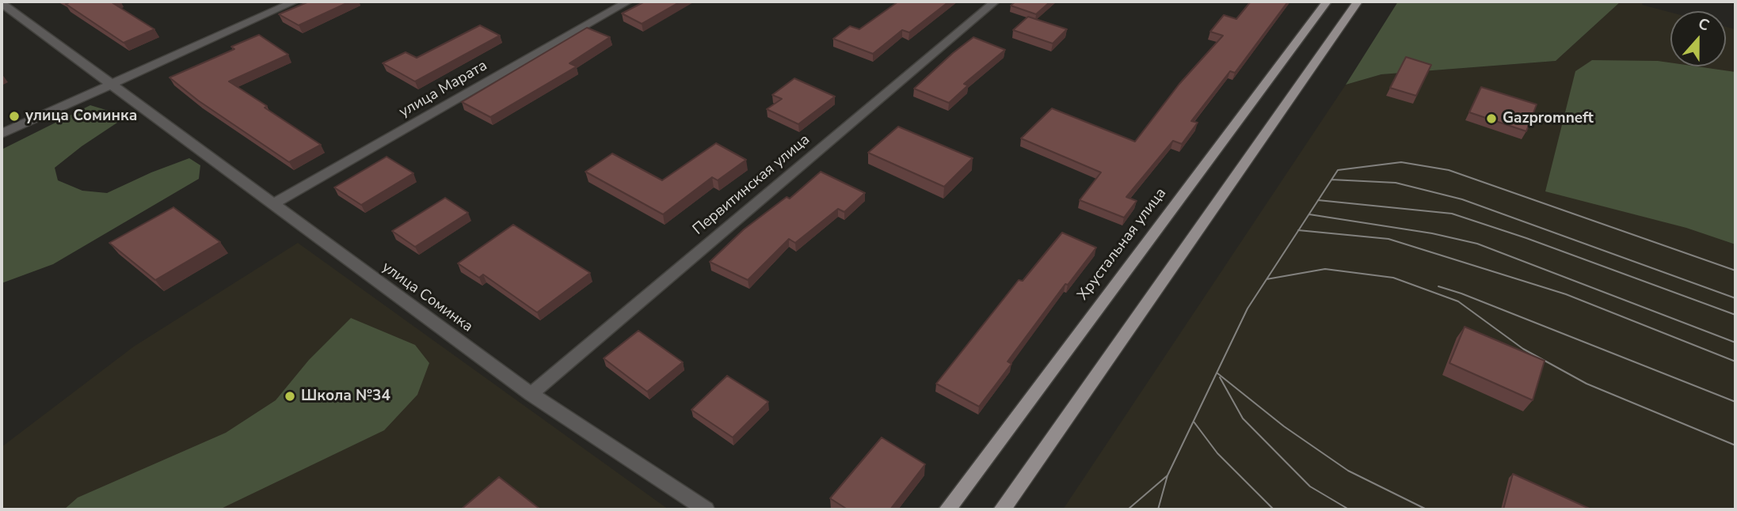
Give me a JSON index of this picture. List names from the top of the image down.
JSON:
{
  "streets": {
    "main road": ["Хрустальная улица"],
    "street": ["улица Марата", "Первитинская улица", "улица Соминка"]
  },
  "crossings": [
    ["улица Марата", "улица Соминка"],
    ["Первитинская улица", "улица Соминка"]
  ],
  "places": ["улица Соминка", "Gazpromneft", "Школа №34"],
  "north": "top"
}
